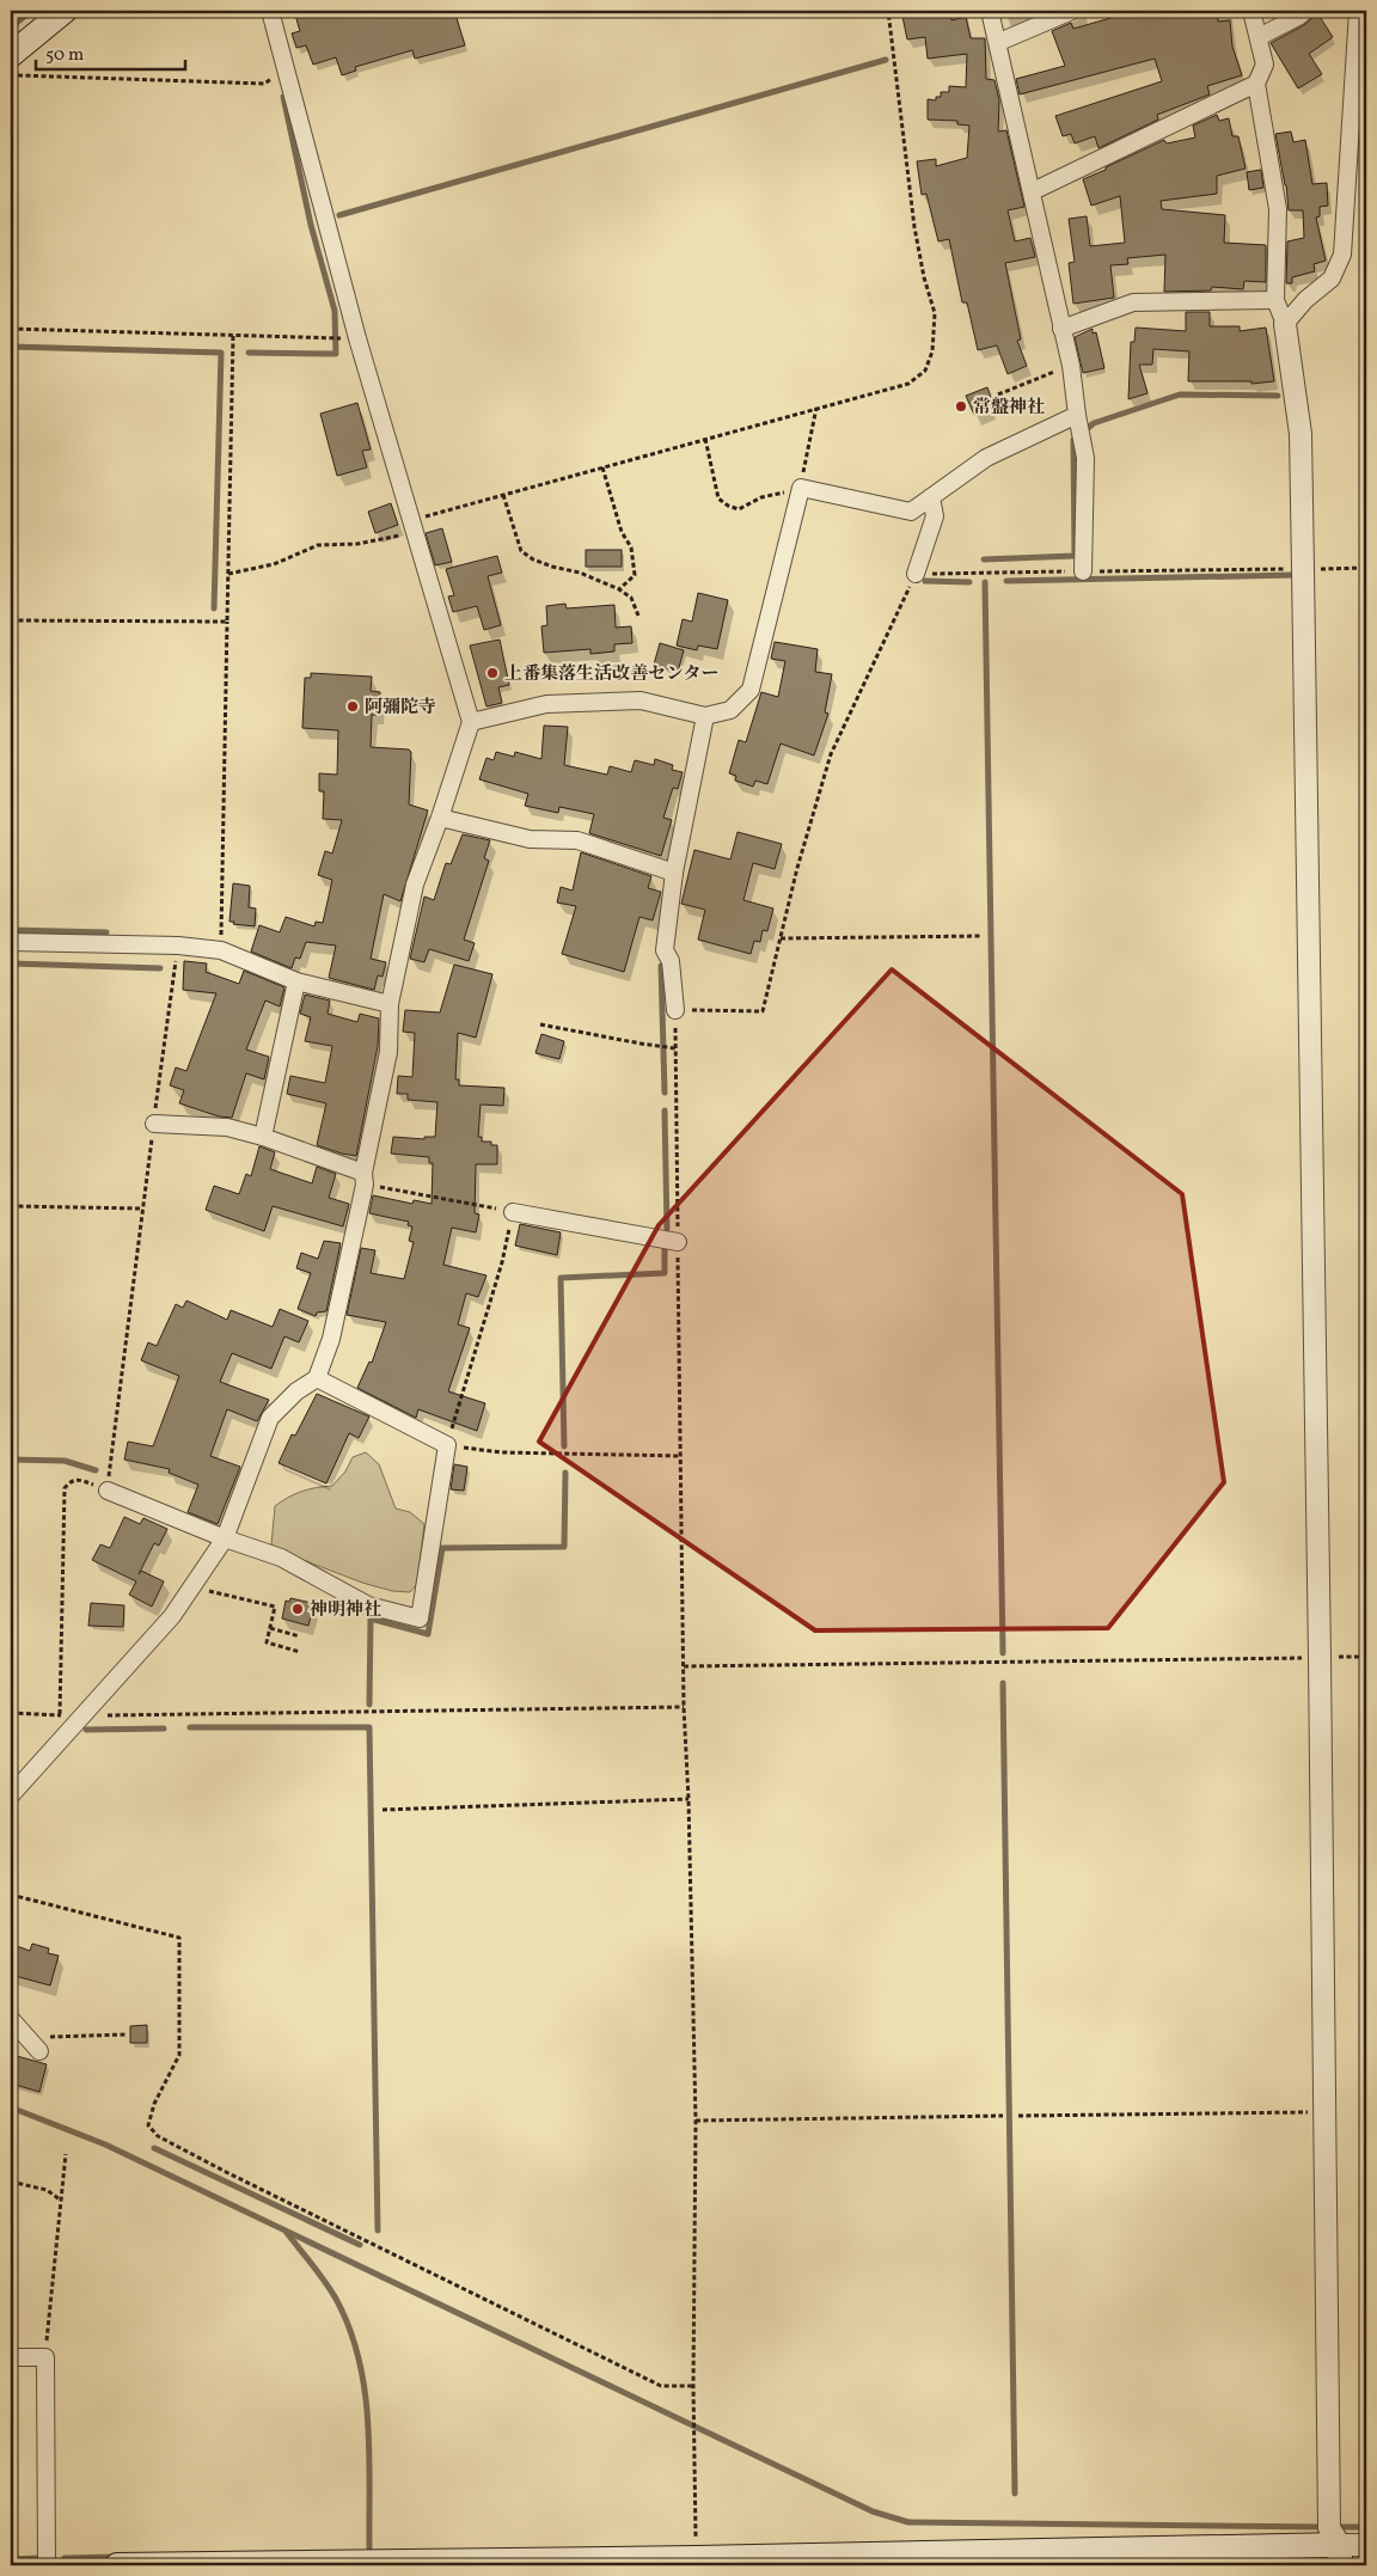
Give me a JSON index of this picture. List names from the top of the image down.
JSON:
{
  "places": [
    "常盤神社",
    "上番集落生活改善センター",
    "阿彌陀寺",
    "神明神社"
  ],
  "scale_bar": "50 m"
}
